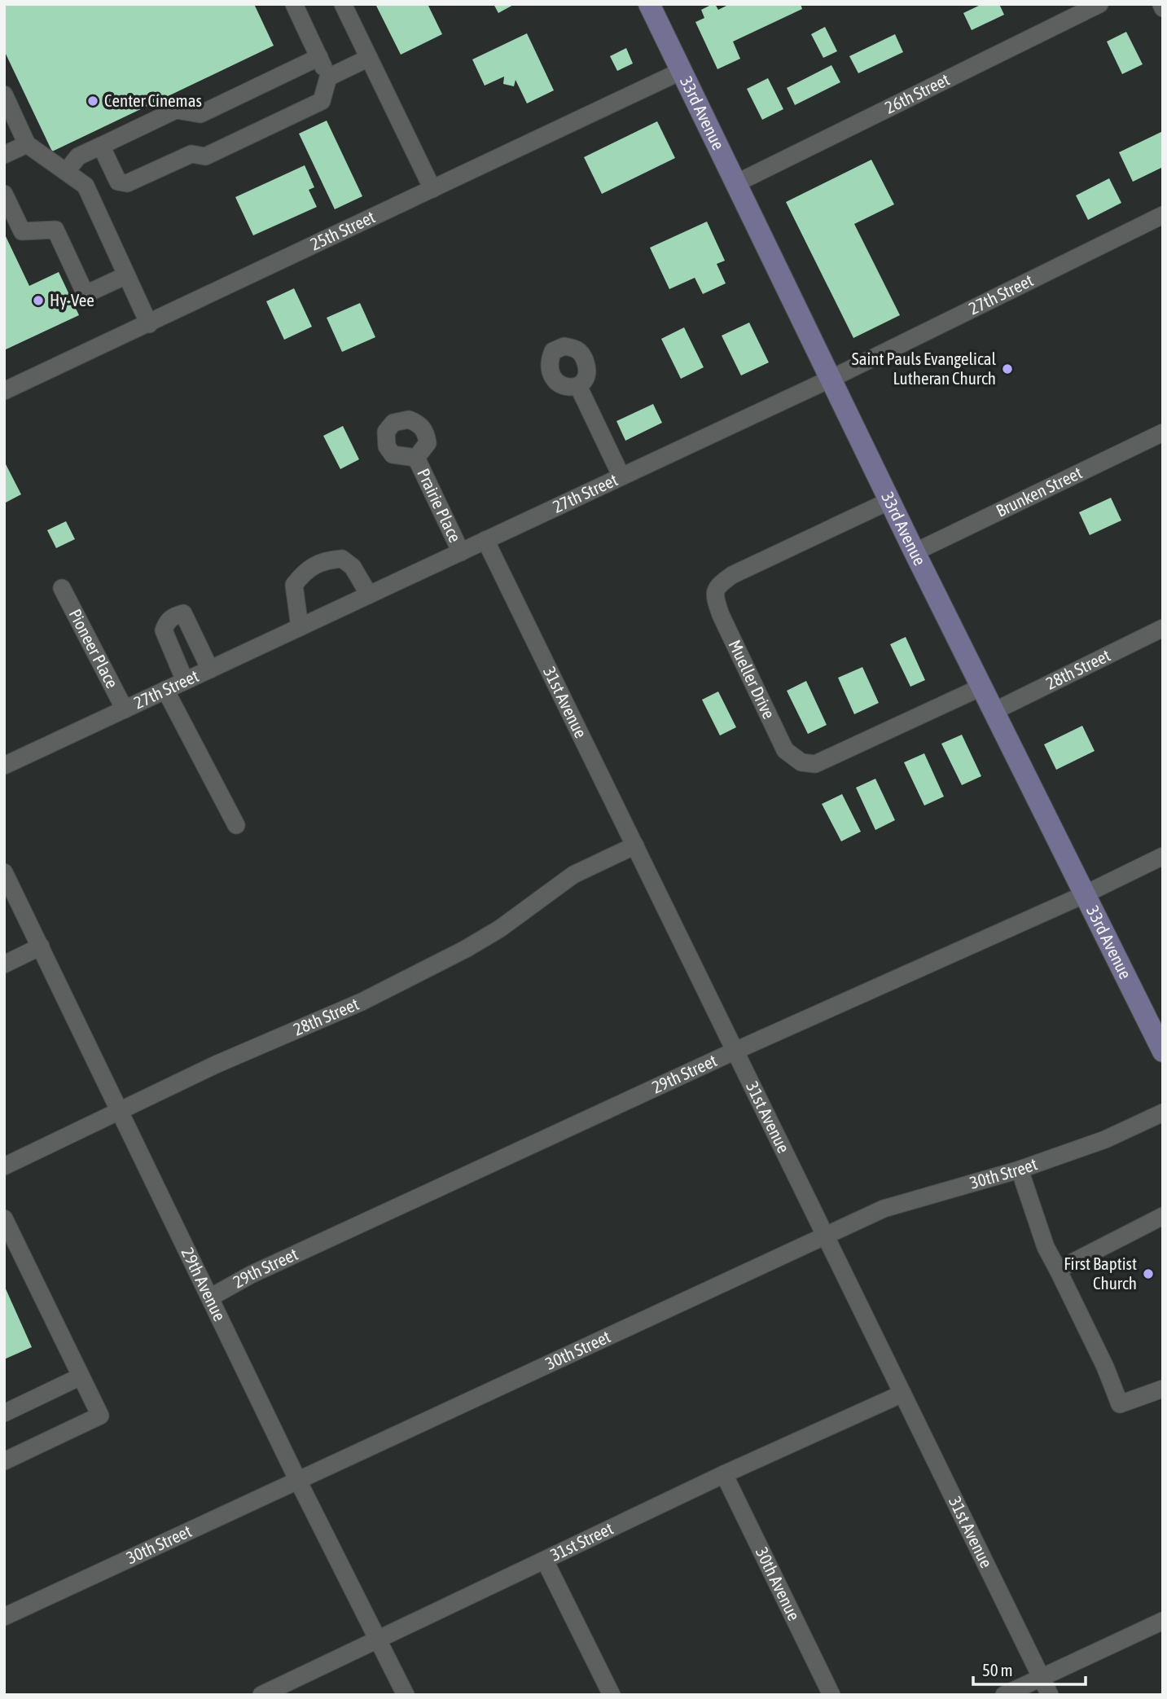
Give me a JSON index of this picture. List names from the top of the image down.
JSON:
{
  "streets": {
    "main road": ["33rd Avenue"],
    "street": [
      "26th Street",
      "25th Street",
      "27th Street",
      "Brunken Street",
      "Prairie Place",
      "Pioneer Place",
      "28th Street",
      "Mueller Drive",
      "31st Avenue",
      "29th Street",
      "30th Street",
      "29th Avenue",
      "31st Street",
      "30th Avenue"
    ]
  },
  "crossings": [
    ["26th Street", "33rd Avenue"],
    ["33rd Avenue", "25th Street"],
    ["33rd Avenue", "27th Street"],
    ["33rd Avenue", "Brunken Street"],
    ["33rd Avenue", "28th Street"],
    ["33rd Avenue", "Mueller Drive"],
    ["33rd Avenue", "29th Street"],
    ["27th Street", "Prairie Place"],
    ["27th Street", "Pioneer Place"],
    ["27th Street", "31st Avenue"],
    ["28th Street", "31st Avenue"],
    ["28th Street", "29th Avenue"],
    ["31st Avenue", "29th Street"],
    ["31st Avenue", "30th Street"],
    ["31st Avenue", "31st Street"],
    ["29th Street", "29th Avenue"],
    ["30th Street", "29th Avenue"],
    ["29th Avenue", "31st Street"],
    ["31st Street", "30th Avenue"]
  ],
  "places": [
    "Center Cinemas",
    "Hy-Vee",
    "Saint Pauls Evangelical Lutheran Church",
    "First Baptist Church"
  ],
  "scale_bar": "50 m"
}
